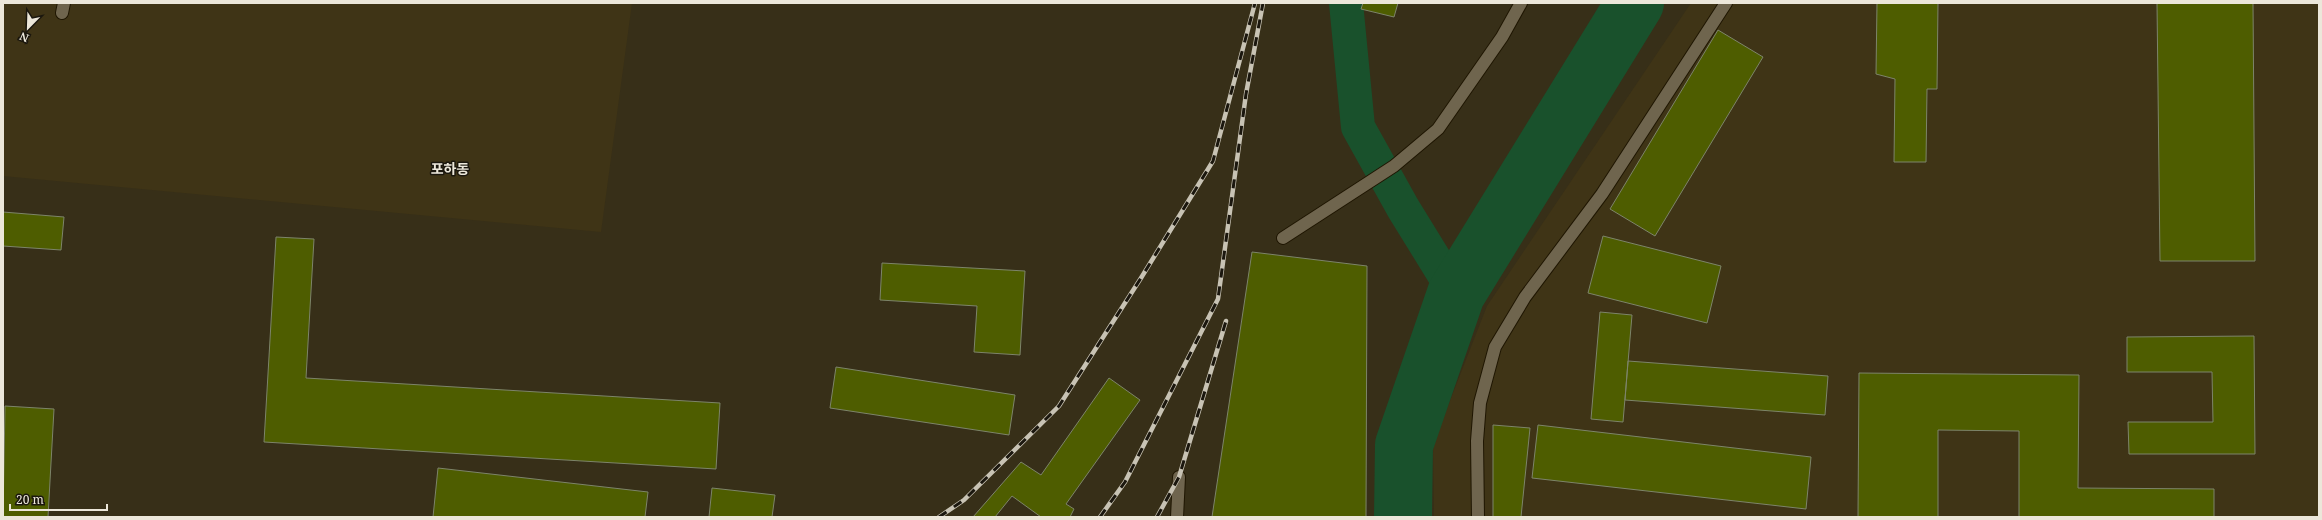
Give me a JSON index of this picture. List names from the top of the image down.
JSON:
{
  "districts": ["포하동"],
  "scale_bar": "20 m",
  "north": "bottom left"
}
